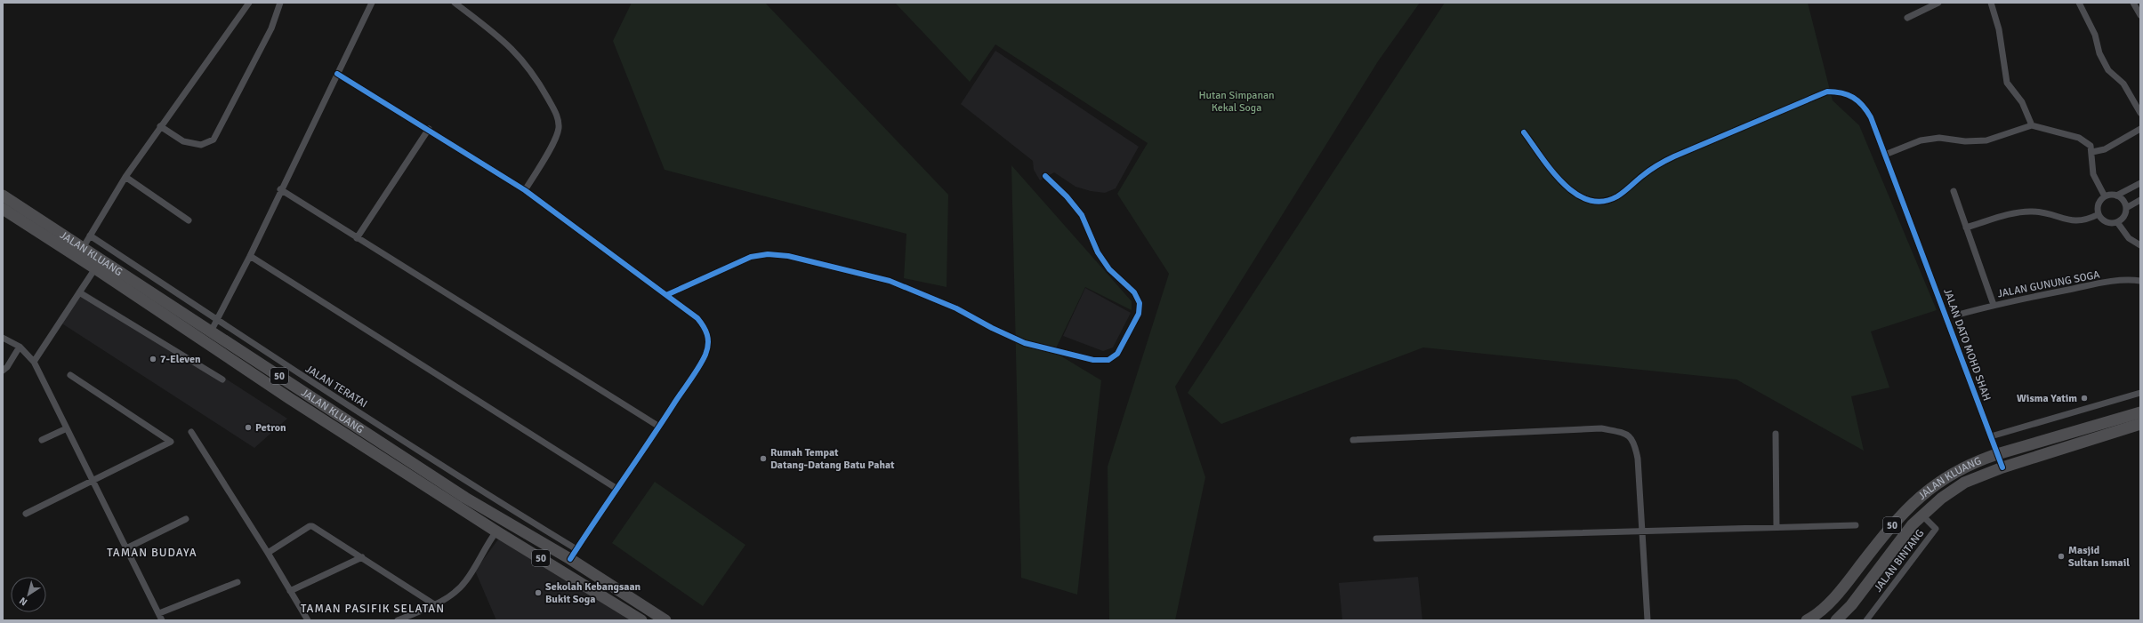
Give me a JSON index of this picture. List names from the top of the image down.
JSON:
{
  "streets": {
    "highway": ["JALAN KLUANG", "50"],
    "street": [
      "JALAN GUNUNG SOGA",
      "JALAN DATO MOHD SHAH",
      "JALAN TERATAI",
      "JALAN BINTANG"
    ]
  },
  "crossings": [
    ["JALAN KLUANG", "JALAN DATO MOHD SHAH"],
    ["JALAN KLUANG", "JALAN TERATAI"],
    ["JALAN KLUANG", "JALAN BINTANG"]
  ],
  "districts": ["TAMAN BUDAYA", "TAMAN PASIFIK SELATAN"],
  "parks": ["Hutan Simpanan Kekal Soga"],
  "places": [
    "7-Eleven",
    "Wisma Yatim",
    "Petron",
    "Rumah Tempat Datang-Datang Batu Pahat",
    "Masjid Sultan Ismail",
    "Sekolah Kebangsaan Bukit Soga"
  ],
  "north": "bottom left"
}
